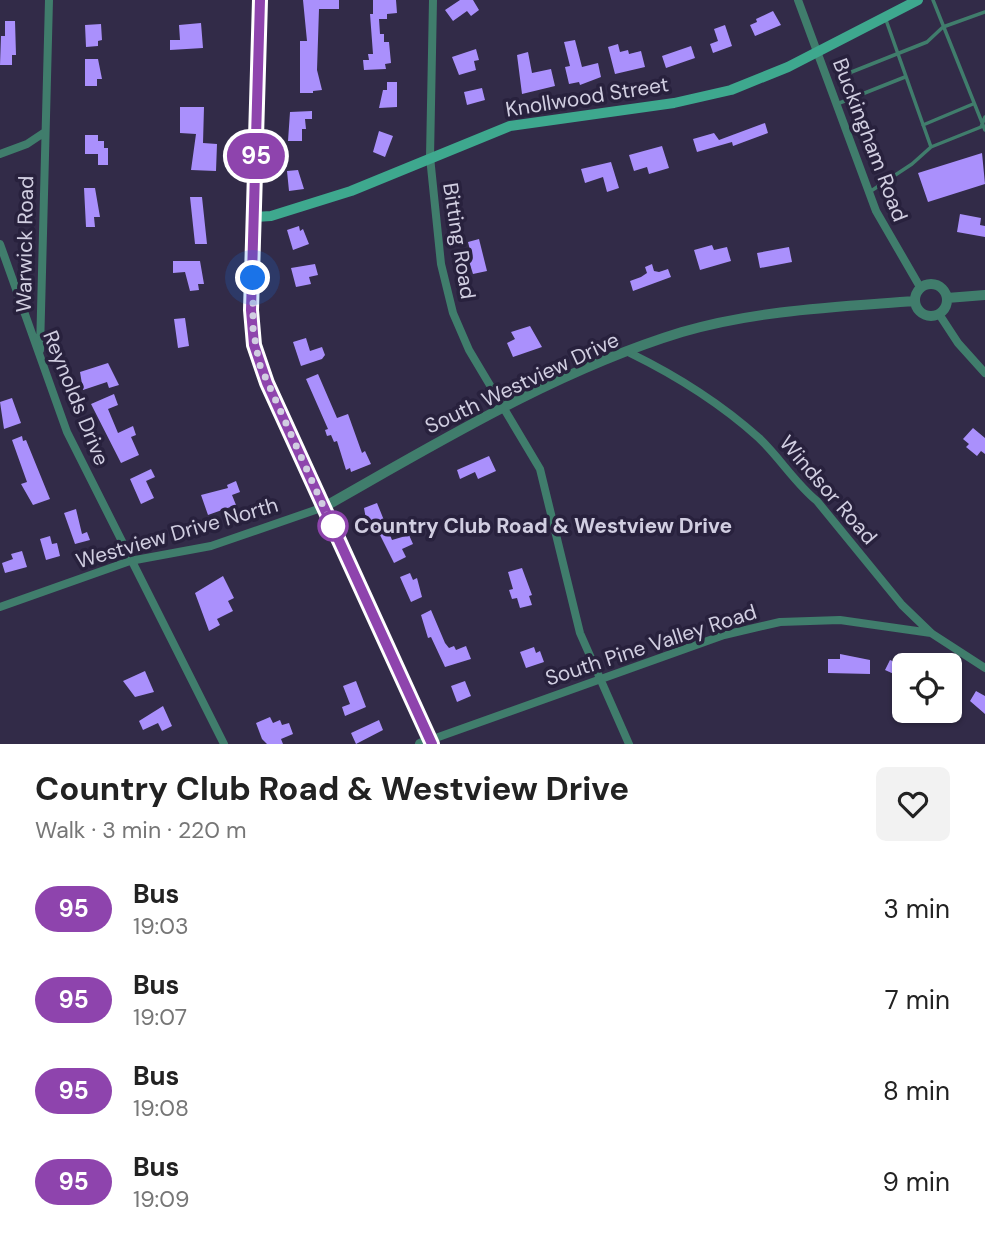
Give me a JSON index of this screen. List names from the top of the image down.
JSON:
{
  "streets": {
    "main road": ["Knollwood Street"],
    "street": [
      "Buckingham Road",
      "Bitting Road",
      "Warwick Road",
      "South Westview Drive",
      "Reynolds Drive",
      "Windsor Road",
      "Westview Drive North",
      "South Pine Valley Road"
    ]
  },
  "crossings": [
    ["Knollwood Street", "Buckingham Road"],
    ["Knollwood Street", "Bitting Road"],
    ["Buckingham Road", "South Westview Drive"],
    ["Bitting Road", "South Westview Drive"],
    ["Bitting Road", "South Pine Valley Road"],
    ["Warwick Road", "Reynolds Drive"],
    ["South Westview Drive", "Windsor Road"],
    ["South Westview Drive", "Westview Drive North"],
    ["Reynolds Drive", "Westview Drive North"],
    ["Windsor Road", "South Pine Valley Road"]
  ],
  "places": ["Country Club Road & Westview Drive"],
  "lines": ["bus line 95"],
  "page": {
    "on_map": "95",
    "heading": ["Country Club Road & Westview Drive", "Walk · 3 min · 220 m"],
    "list": [
      {
        "mark": "95",
        "name": "Bus",
        "note": "19:03",
        "value": "3 min"
      },
      {
        "mark": "95",
        "name": "Bus",
        "note": "19:07",
        "value": "7 min"
      },
      {
        "mark": "95",
        "name": "Bus",
        "note": "19:08",
        "value": "8 min"
      },
      {
        "mark": "95",
        "name": "Bus",
        "note": "19:09",
        "value": "9 min"
      }
    ]
  }
}
